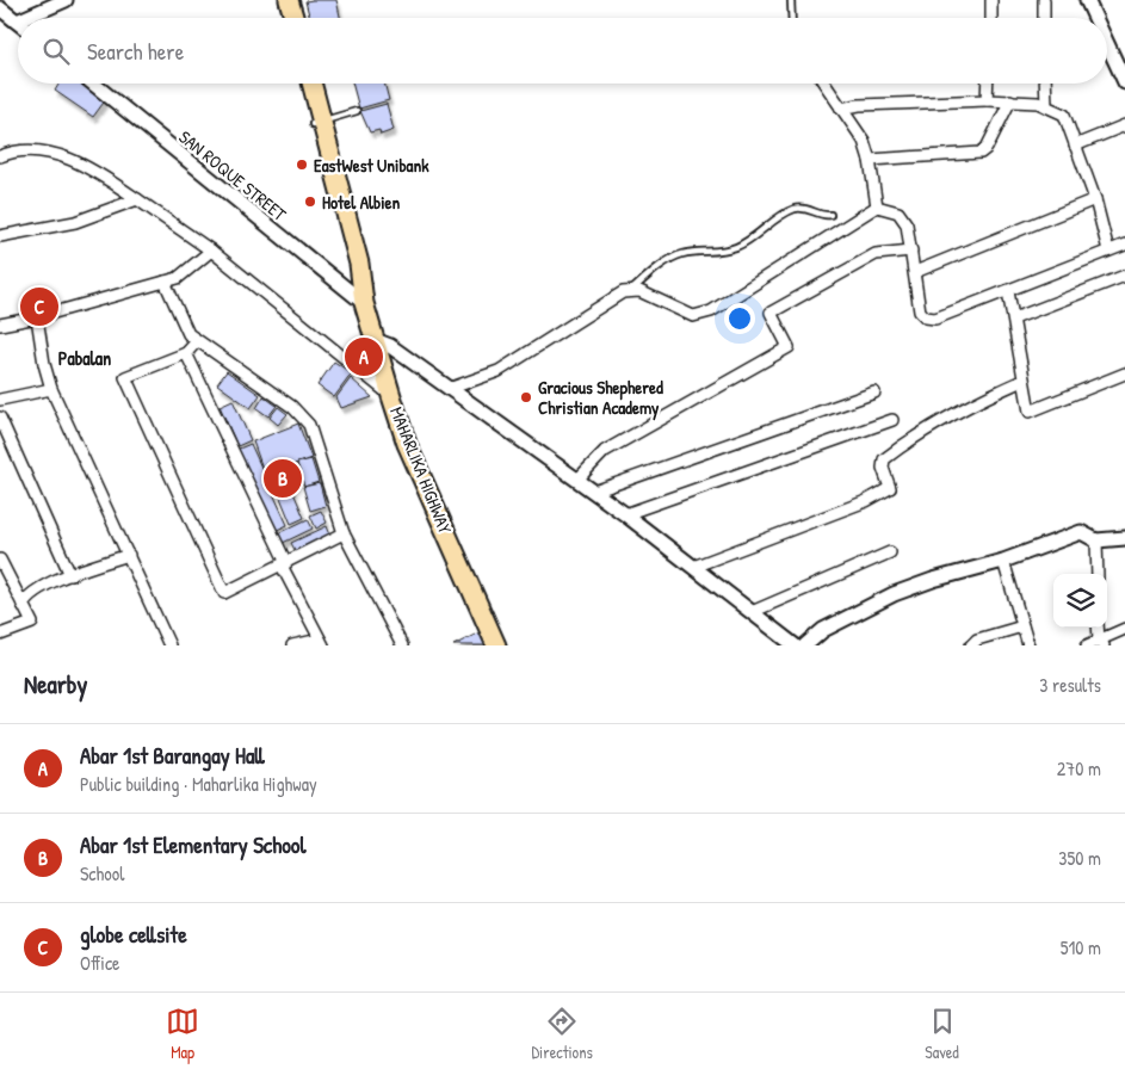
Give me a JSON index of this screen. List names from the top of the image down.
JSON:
{
  "streets": {
    "highway": ["MAHARLIKA HIGHWAY"],
    "street": ["SAN ROQUE STREET"]
  },
  "crossings": [
    ["SAN ROQUE STREET", "MAHARLIKA HIGHWAY"]
  ],
  "districts": ["Pabalan"],
  "places": ["EastWest Unibank", "Hotel Albien", "Gracious Shephered Christian Academy"],
  "page": {
    "search": "Search here",
    "pins": ["C", "A", "B"],
    "heading": ["Nearby", "3 results"],
    "list": [
      {
        "mark": "A",
        "name": "Abar 1st Barangay Hall",
        "note": "Public building · Maharlika Highway",
        "value": "270 m"
      },
      {
        "mark": "B",
        "name": "Abar 1st Elementary School",
        "note": "School",
        "value": "350 m"
      },
      {
        "mark": "C",
        "name": "globe cellsite",
        "note": "Office",
        "value": "510 m"
      }
    ],
    "nav": ["Map", "Directions", "Saved"]
  }
}
